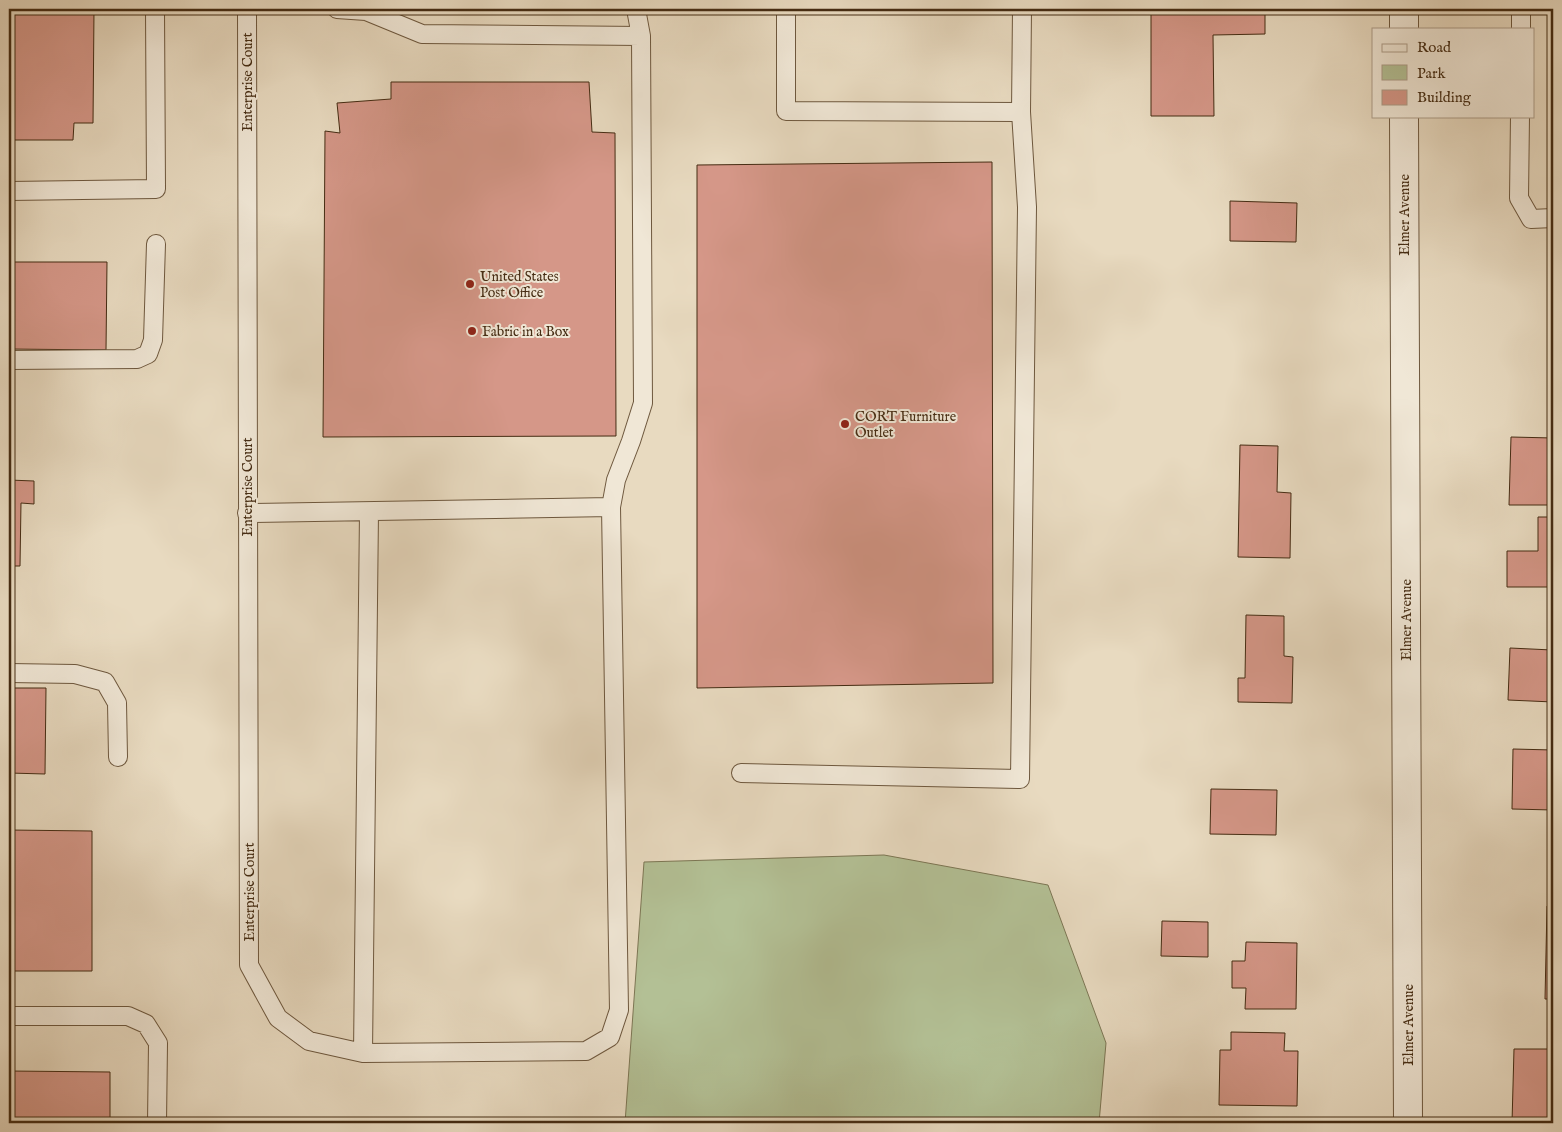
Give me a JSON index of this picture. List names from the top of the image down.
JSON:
{
  "streets": {
    "street": ["Elmer Avenue"],
    "lane": ["Enterprise Court"]
  },
  "places": ["United States Post Office", "Fabric in a Box", "CORT Furniture Outlet"],
  "legend": ["Road", "Park", "Building"]
}
